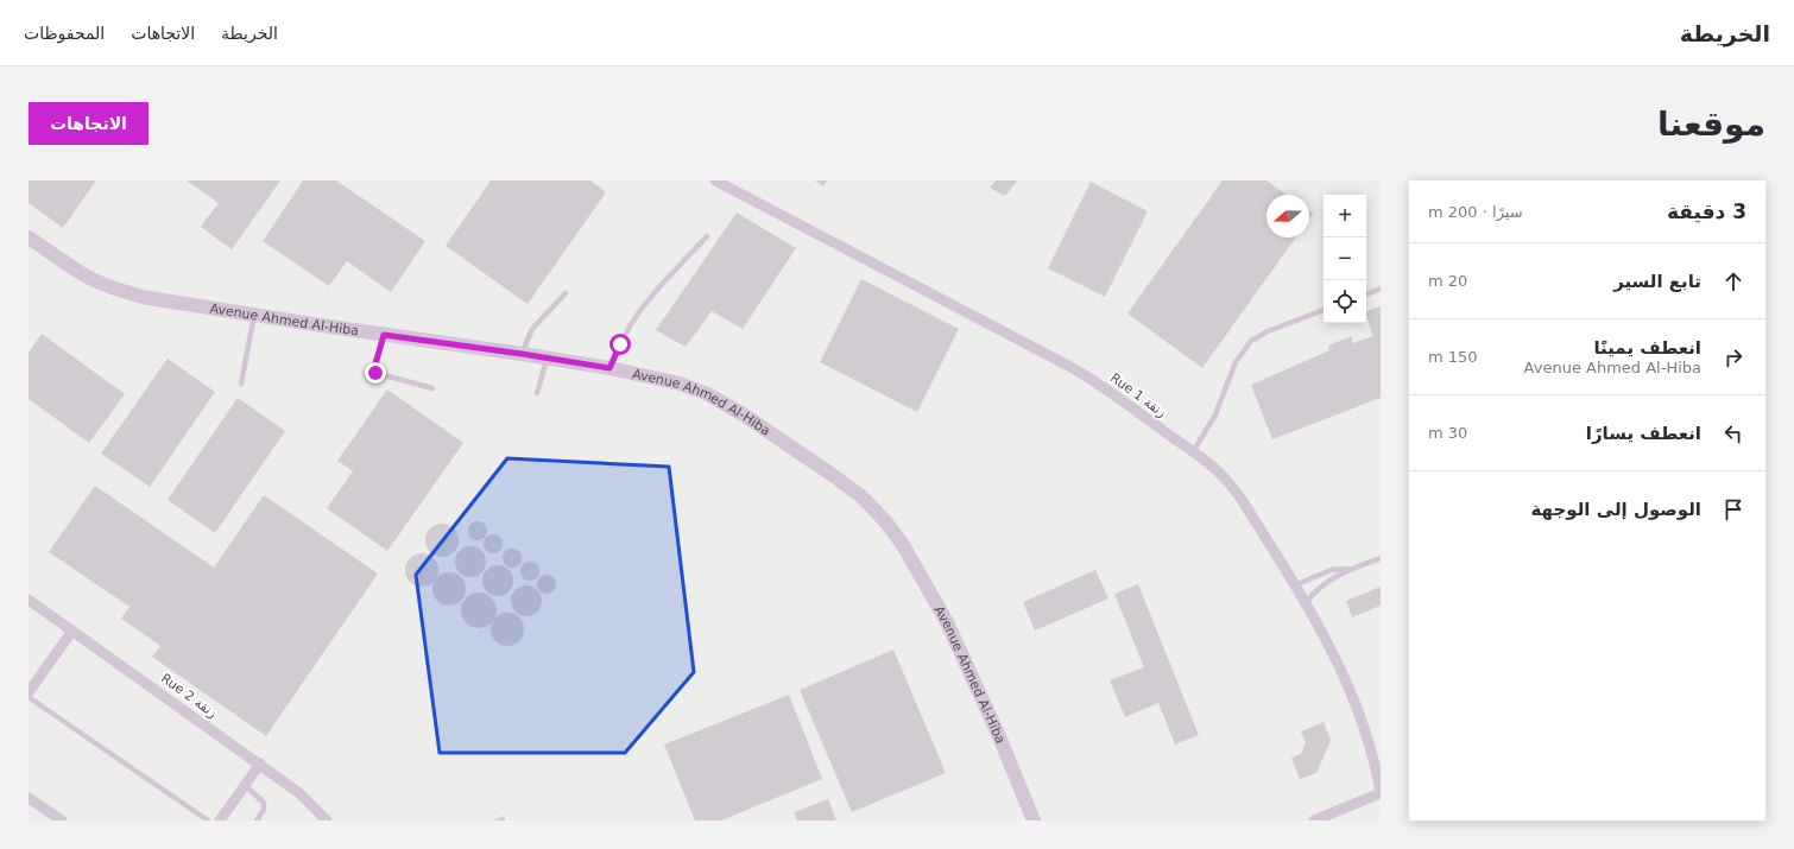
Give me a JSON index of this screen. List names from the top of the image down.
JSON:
{
  "streets": {
    "street": ["Avenue Ahmed Al-Hiba", "Rue 1 زنقة", "Rue 2 زنقة"]
  },
  "north": "left",
  "page": {
    "header": "الخريطة",
    "nav": ["الخريطة", "الاتجاهات", "المحفوظات"],
    "buttons": "الاتجاهات",
    "title": "موقعنا",
    "heading": ["3 دقيقة", "سيرًا · 200 m"],
    "map_buttons": ["+", "−"],
    "list": [
      ["تابع السير", "20 m"],
      ["انعطف يمينًا", "Avenue Ahmed Al-Hiba", "150 m"],
      ["انعطف يسارًا", "30 m"],
      "الوصول إلى الوجهة"
    ]
  }
}
